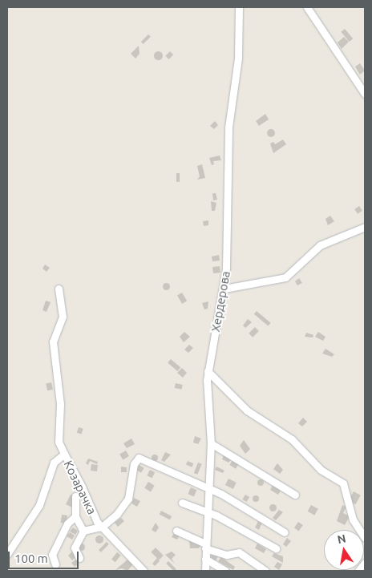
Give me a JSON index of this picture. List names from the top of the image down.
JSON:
{
  "streets": {
    "street": ["Хердерова", "Козарачка"]
  },
  "scale_bar": "100 m",
  "north": "top"
}
